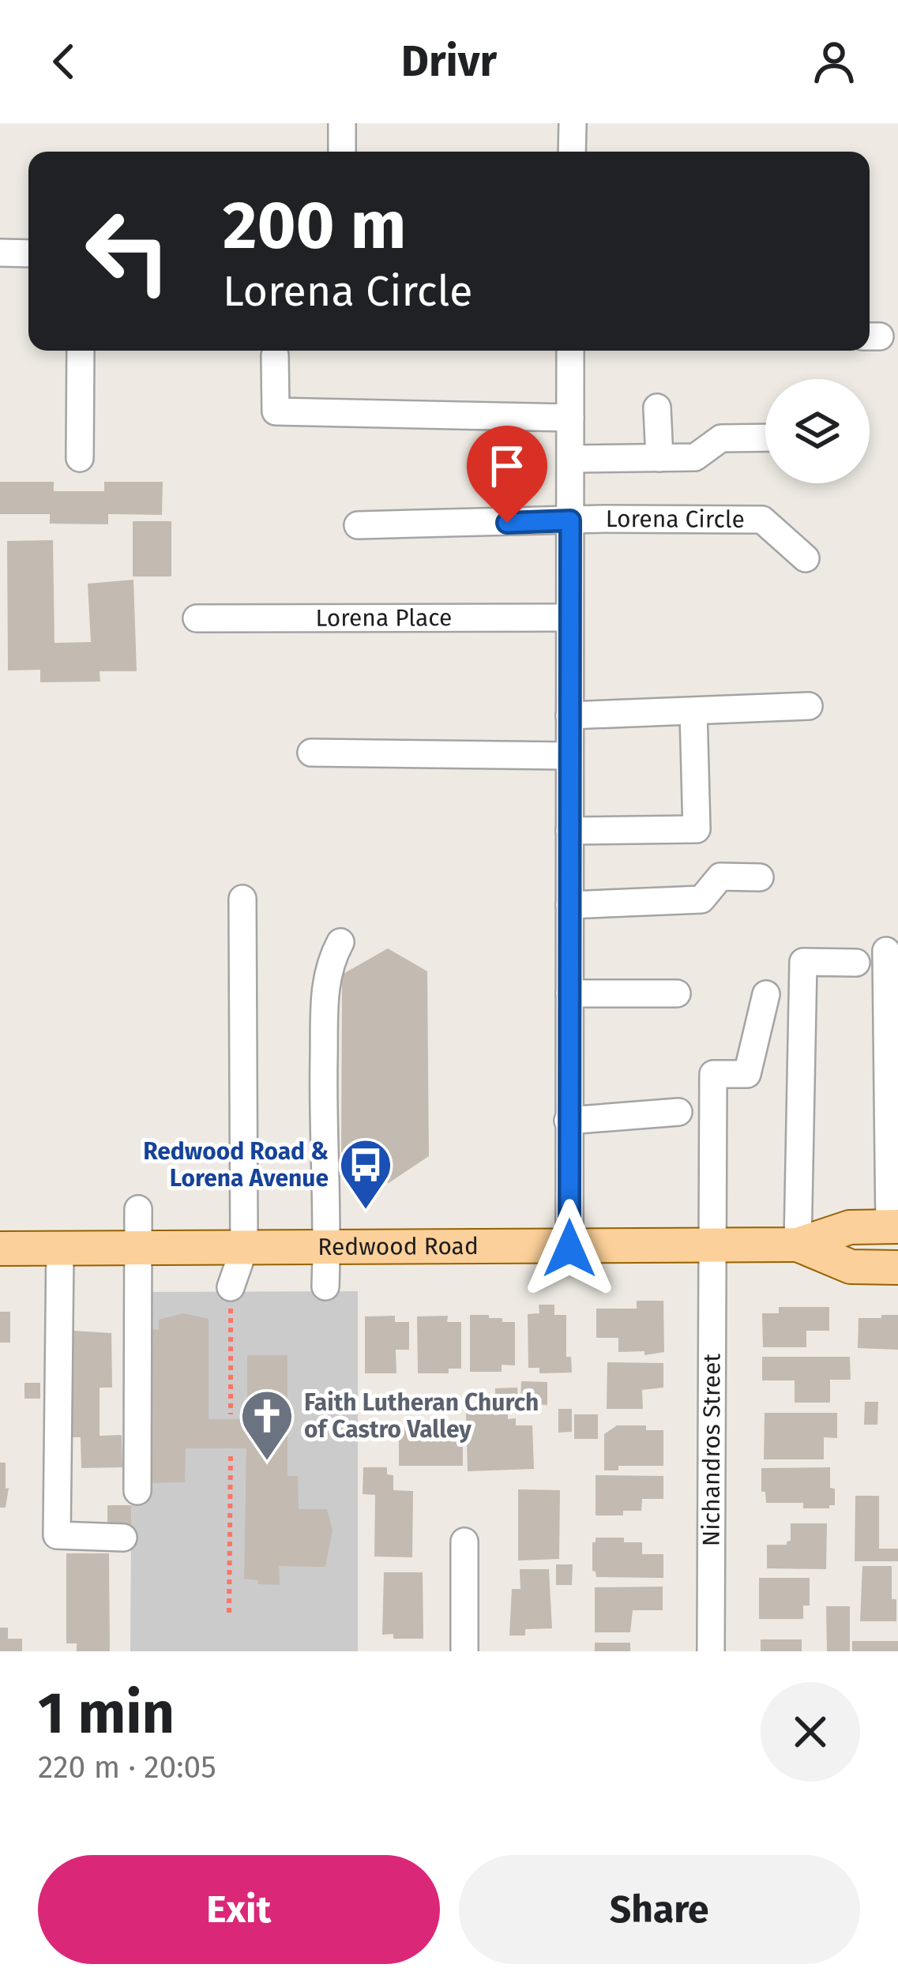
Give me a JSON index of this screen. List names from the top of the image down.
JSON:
{
  "streets": {
    "main road": ["Redwood Road"],
    "street": ["Lorena Circle", "Lorena Place", "Nichandros Street"]
  },
  "crossings": [
    ["Redwood Road", "Nichandros Street"]
  ],
  "places": {
    "bus stop": ["Redwood Road & Lorena Avenue"],
    "church": ["Faith Lutheran Church of Castro Valley"]
  },
  "page": {
    "header": "Drivr",
    "turn": ["200 m", "Lorena Circle"],
    "heading": ["1 min", "220 m · 20:05"],
    "buttons": ["Exit", "Share"]
  }
}
